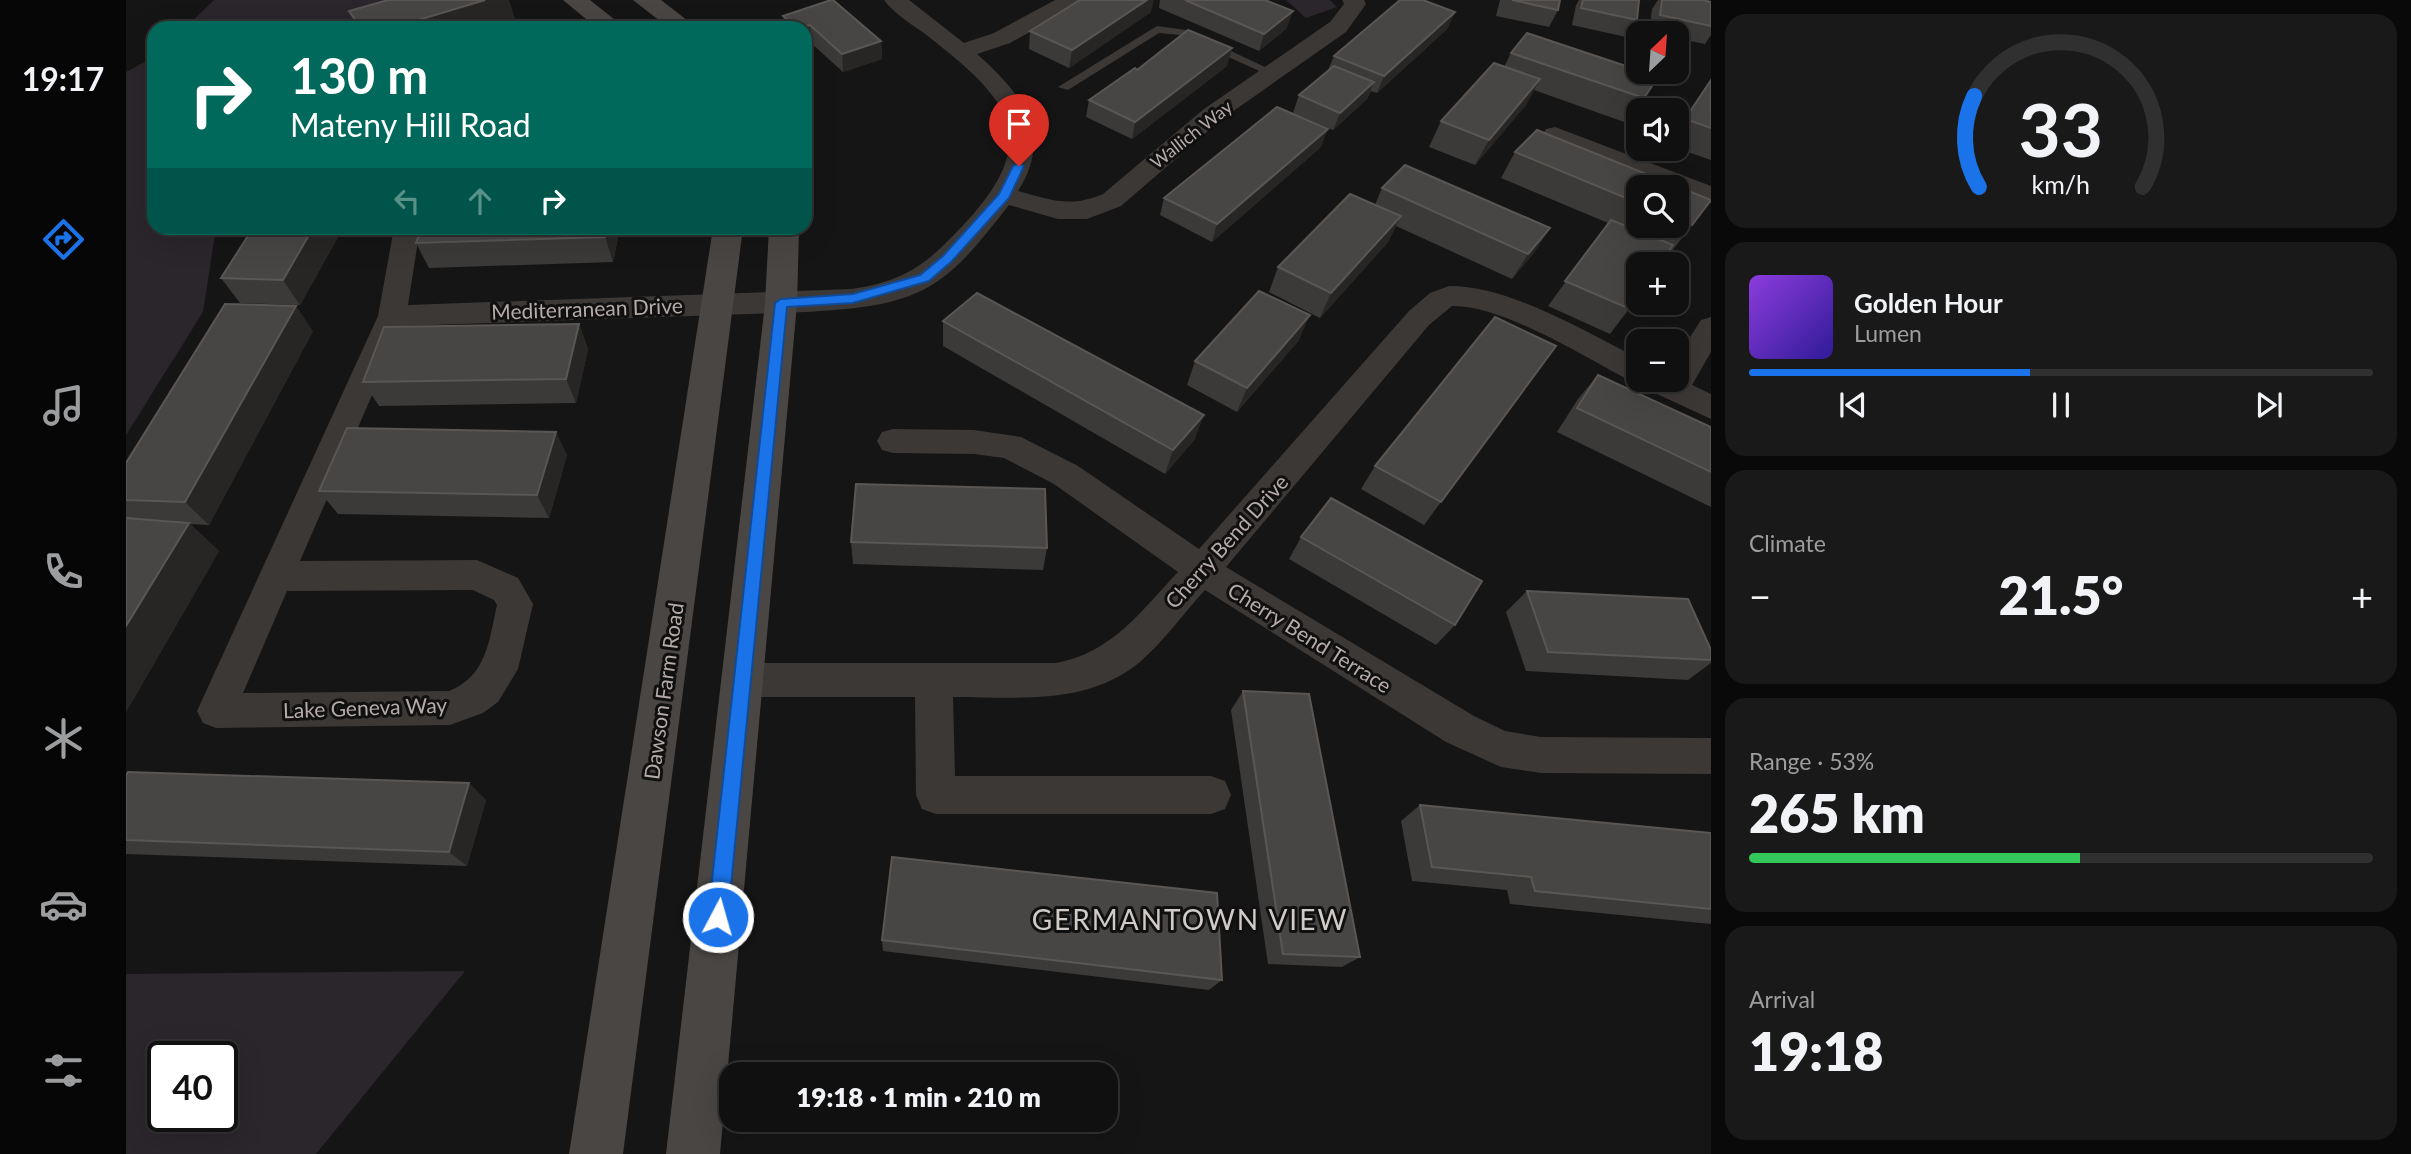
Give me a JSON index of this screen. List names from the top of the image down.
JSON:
{
  "streets": {
    "street": [
      "Wallich Way",
      "Mediterranean Drive",
      "Cherry Bend Drive",
      "Cherry Bend Terrace",
      "Dawson Farm Road",
      "Lake Geneva Way"
    ]
  },
  "crossings": [
    ["Wallich Way", "Mediterranean Drive"],
    ["Mediterranean Drive", "Dawson Farm Road"],
    ["Mediterranean Drive", "Lake Geneva Way"],
    ["Cherry Bend Drive", "Cherry Bend Terrace"]
  ],
  "districts": ["GERMANTOWN VIEW"],
  "north": "top right",
  "page": {
    "tabs": "19:17",
    "map_buttons": ["+", "−"],
    "turn": ["130 m", "Mateny Hill Road"],
    "song": ["Golden Hour", "Lumen"],
    "tile": [
      "Climate",
      ["Range · 53%", "265 km"],
      ["Arrival", "19:18"]
    ],
    "heat": ["−", "21.5°", "+"],
    "limit": "40",
    "trip": "19:18 · 1 min · 210 m",
    "gauge": ["33", "km/h"]
  }
}
